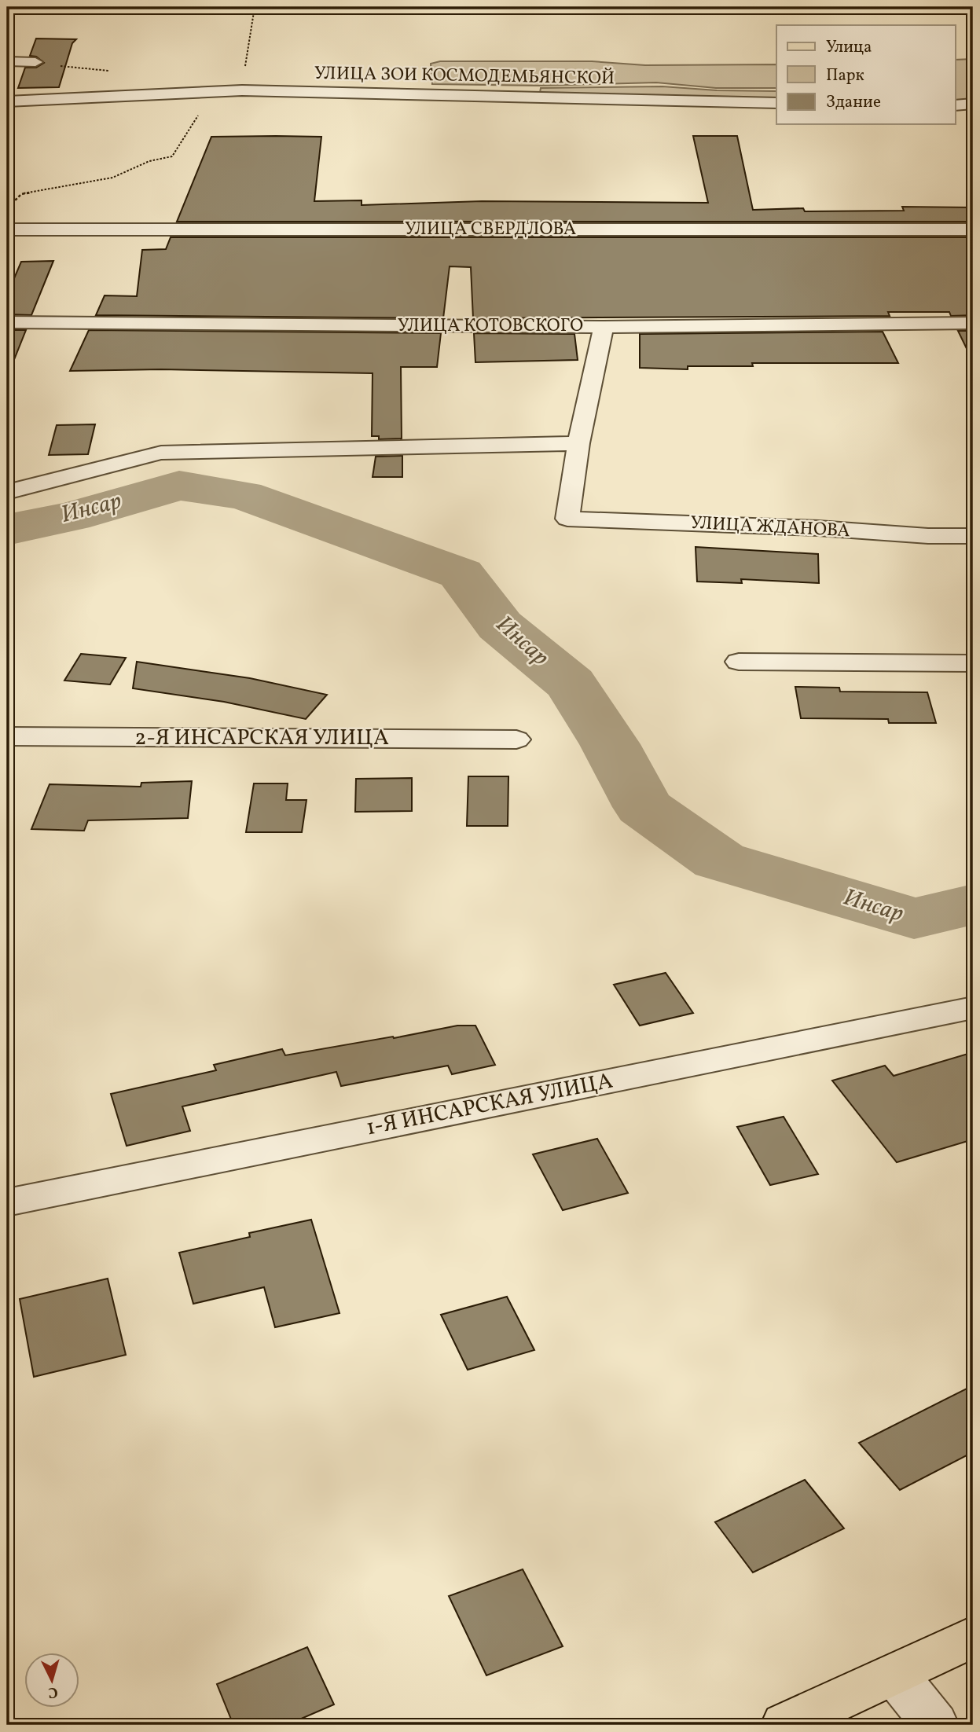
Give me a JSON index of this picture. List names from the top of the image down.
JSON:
{
  "streets": {
    "street": [
      "УЛИЦА ЗОИ КОСМОДЕМЬЯНСКОЙ",
      "УЛИЦА СВЕРДЛОВА",
      "УЛИЦА КОТОВСКОГО",
      "УЛИЦА ЖДАНОВА",
      "2-Я ИНСАРСКАЯ УЛИЦА",
      "1-Я ИНСАРСКАЯ УЛИЦА"
    ]
  },
  "water": ["Инсар"],
  "legend": ["Улица", "Парк", "Здание"],
  "north": "bottom"
}
